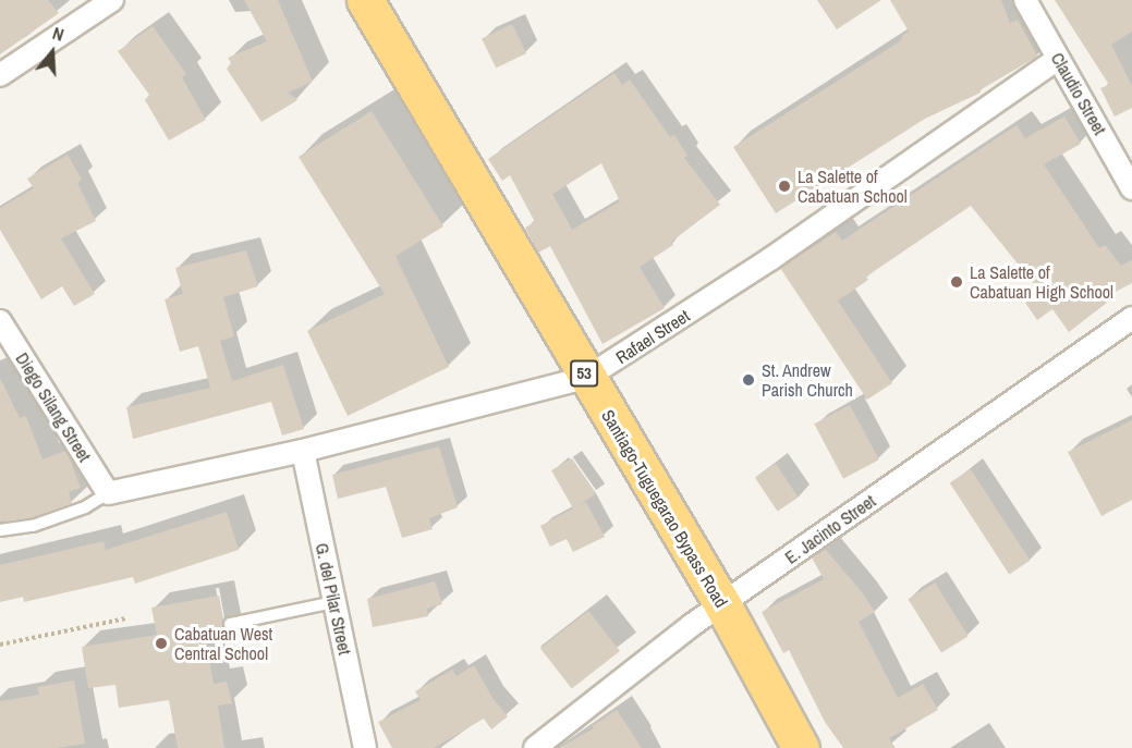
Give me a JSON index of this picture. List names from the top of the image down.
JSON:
{
  "streets": {
    "highway": ["53", "Santiago-Tuguegarao Bypass Road"],
    "street": [
      "Claudio Street",
      "Rafael Street",
      "Diego Silang Street",
      "E. Jacinto Street",
      "G. del Pilar Street"
    ]
  },
  "crossings": [
    ["Claudio Street", "Rafael Street"],
    ["Rafael Street", "Diego Silang Street"],
    ["Rafael Street", "Santiago-Tuguegarao Bypass Road"],
    ["Rafael Street", "G. del Pilar Street"],
    ["Santiago-Tuguegarao Bypass Road", "E. Jacinto Street"]
  ],
  "places": [
    "La Salette of Cabatuan School",
    "La Salette of Cabatuan High School",
    "St. Andrew Parish Church",
    "Cabatuan West Central School"
  ],
  "north": "top"
}
